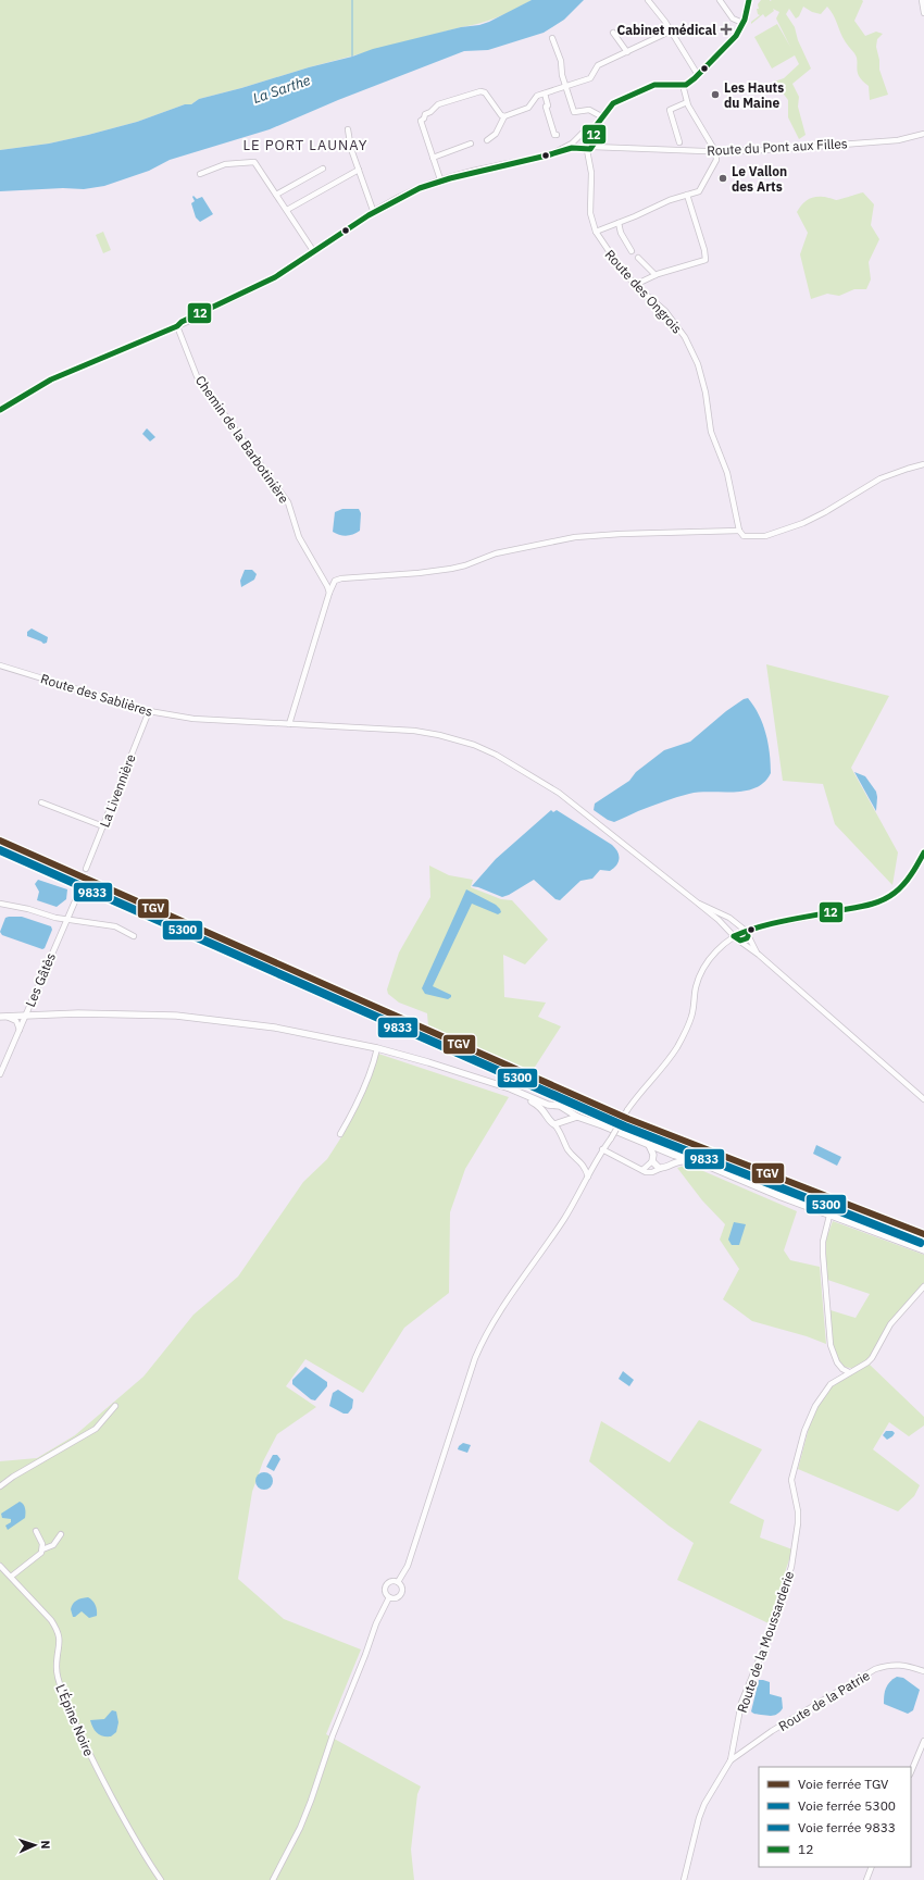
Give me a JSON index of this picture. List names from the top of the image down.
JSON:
{
  "streets": {
    "street": [
      "Route du Pont aux Filles",
      "Route des Ongrois",
      "Chemin de la Barbotinière",
      "Route des Sablières",
      "La Livennière",
      "Les Gâtès",
      "Route de la Moussarderie",
      "Route de la Patrie",
      "L'Épine Noire"
    ]
  },
  "crossings": [
    ["Route du Pont aux Filles", "Route des Ongrois"],
    ["Route des Sablières", "La Livennière"],
    ["Route de la Moussarderie", "Route de la Patrie"]
  ],
  "districts": ["LE PORT LAUNAY"],
  "water": ["La Sarthe"],
  "places": {
    "health": ["Cabinet médical"],
    "other": ["Les Hauts du Maine", "Le Vallon des Arts"]
  },
  "lines": [
    "transit line 12",
    "rail line TGV",
    "rail line 5300",
    "rail line 9833"
  ],
  "legend": [
    "Voie ferrée TGV",
    "Voie ferrée 5300",
    "Voie ferrée 9833",
    "12"
  ],
  "north": "right"
}
